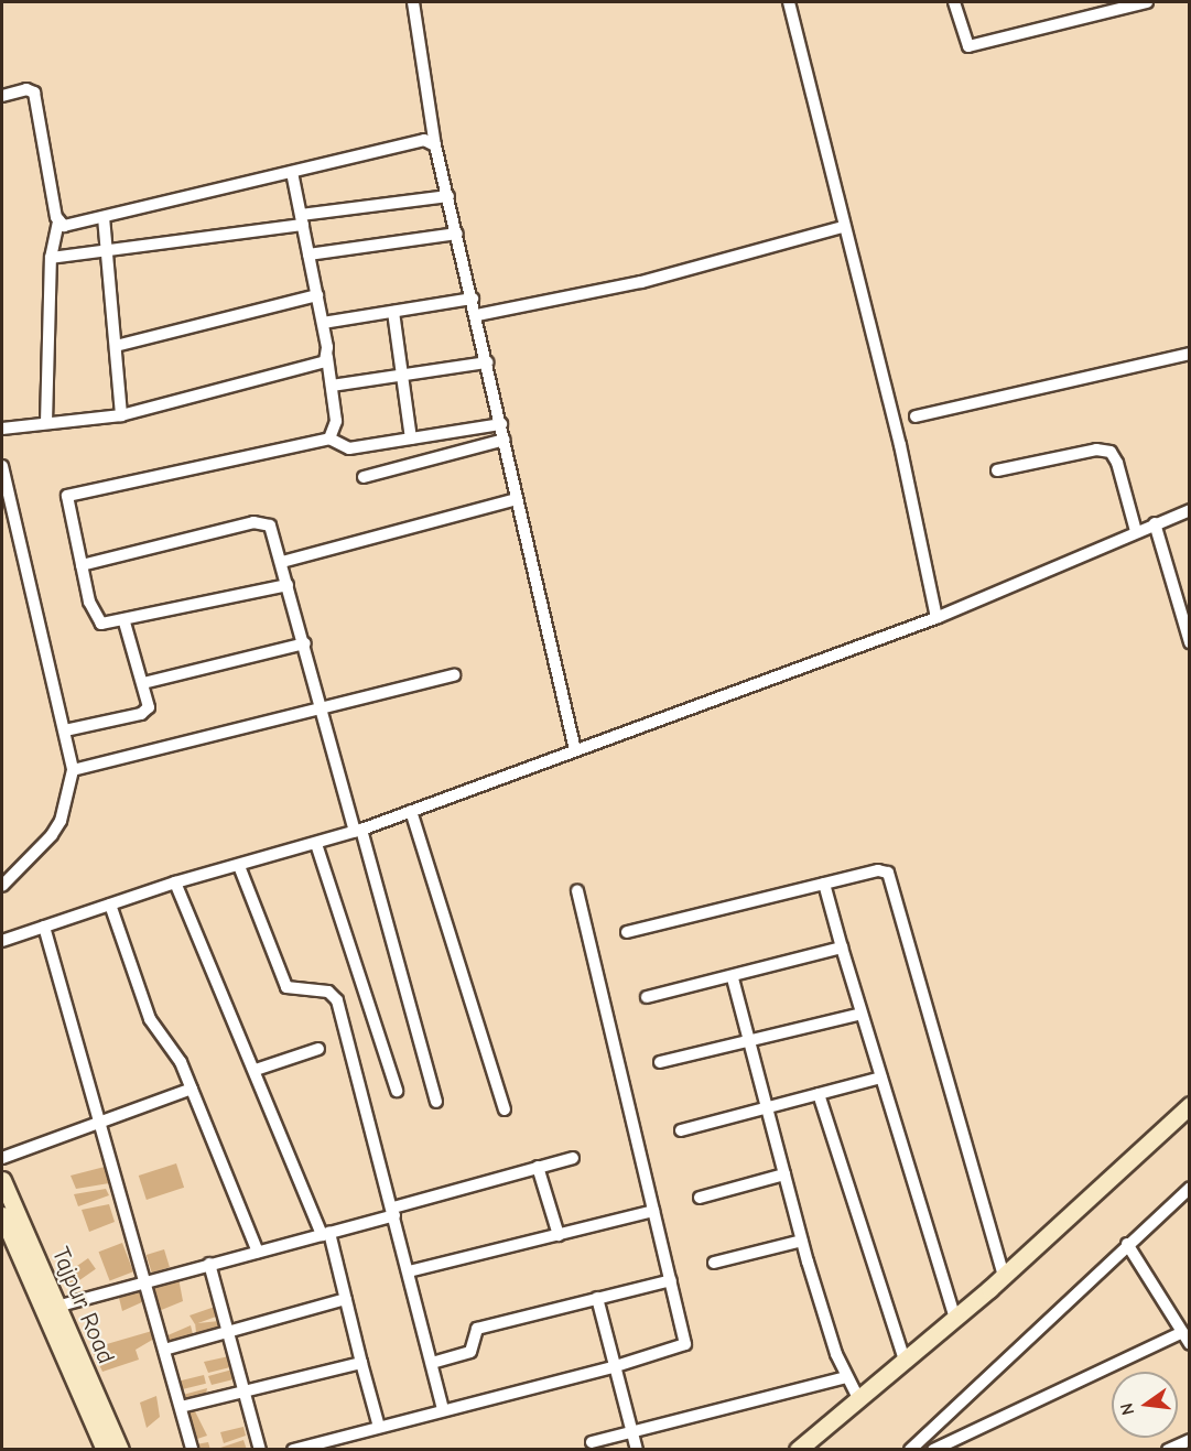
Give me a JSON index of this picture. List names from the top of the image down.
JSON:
{
  "streets": {
    "main road": ["Tajpur Road"]
  },
  "north": "left"
}
